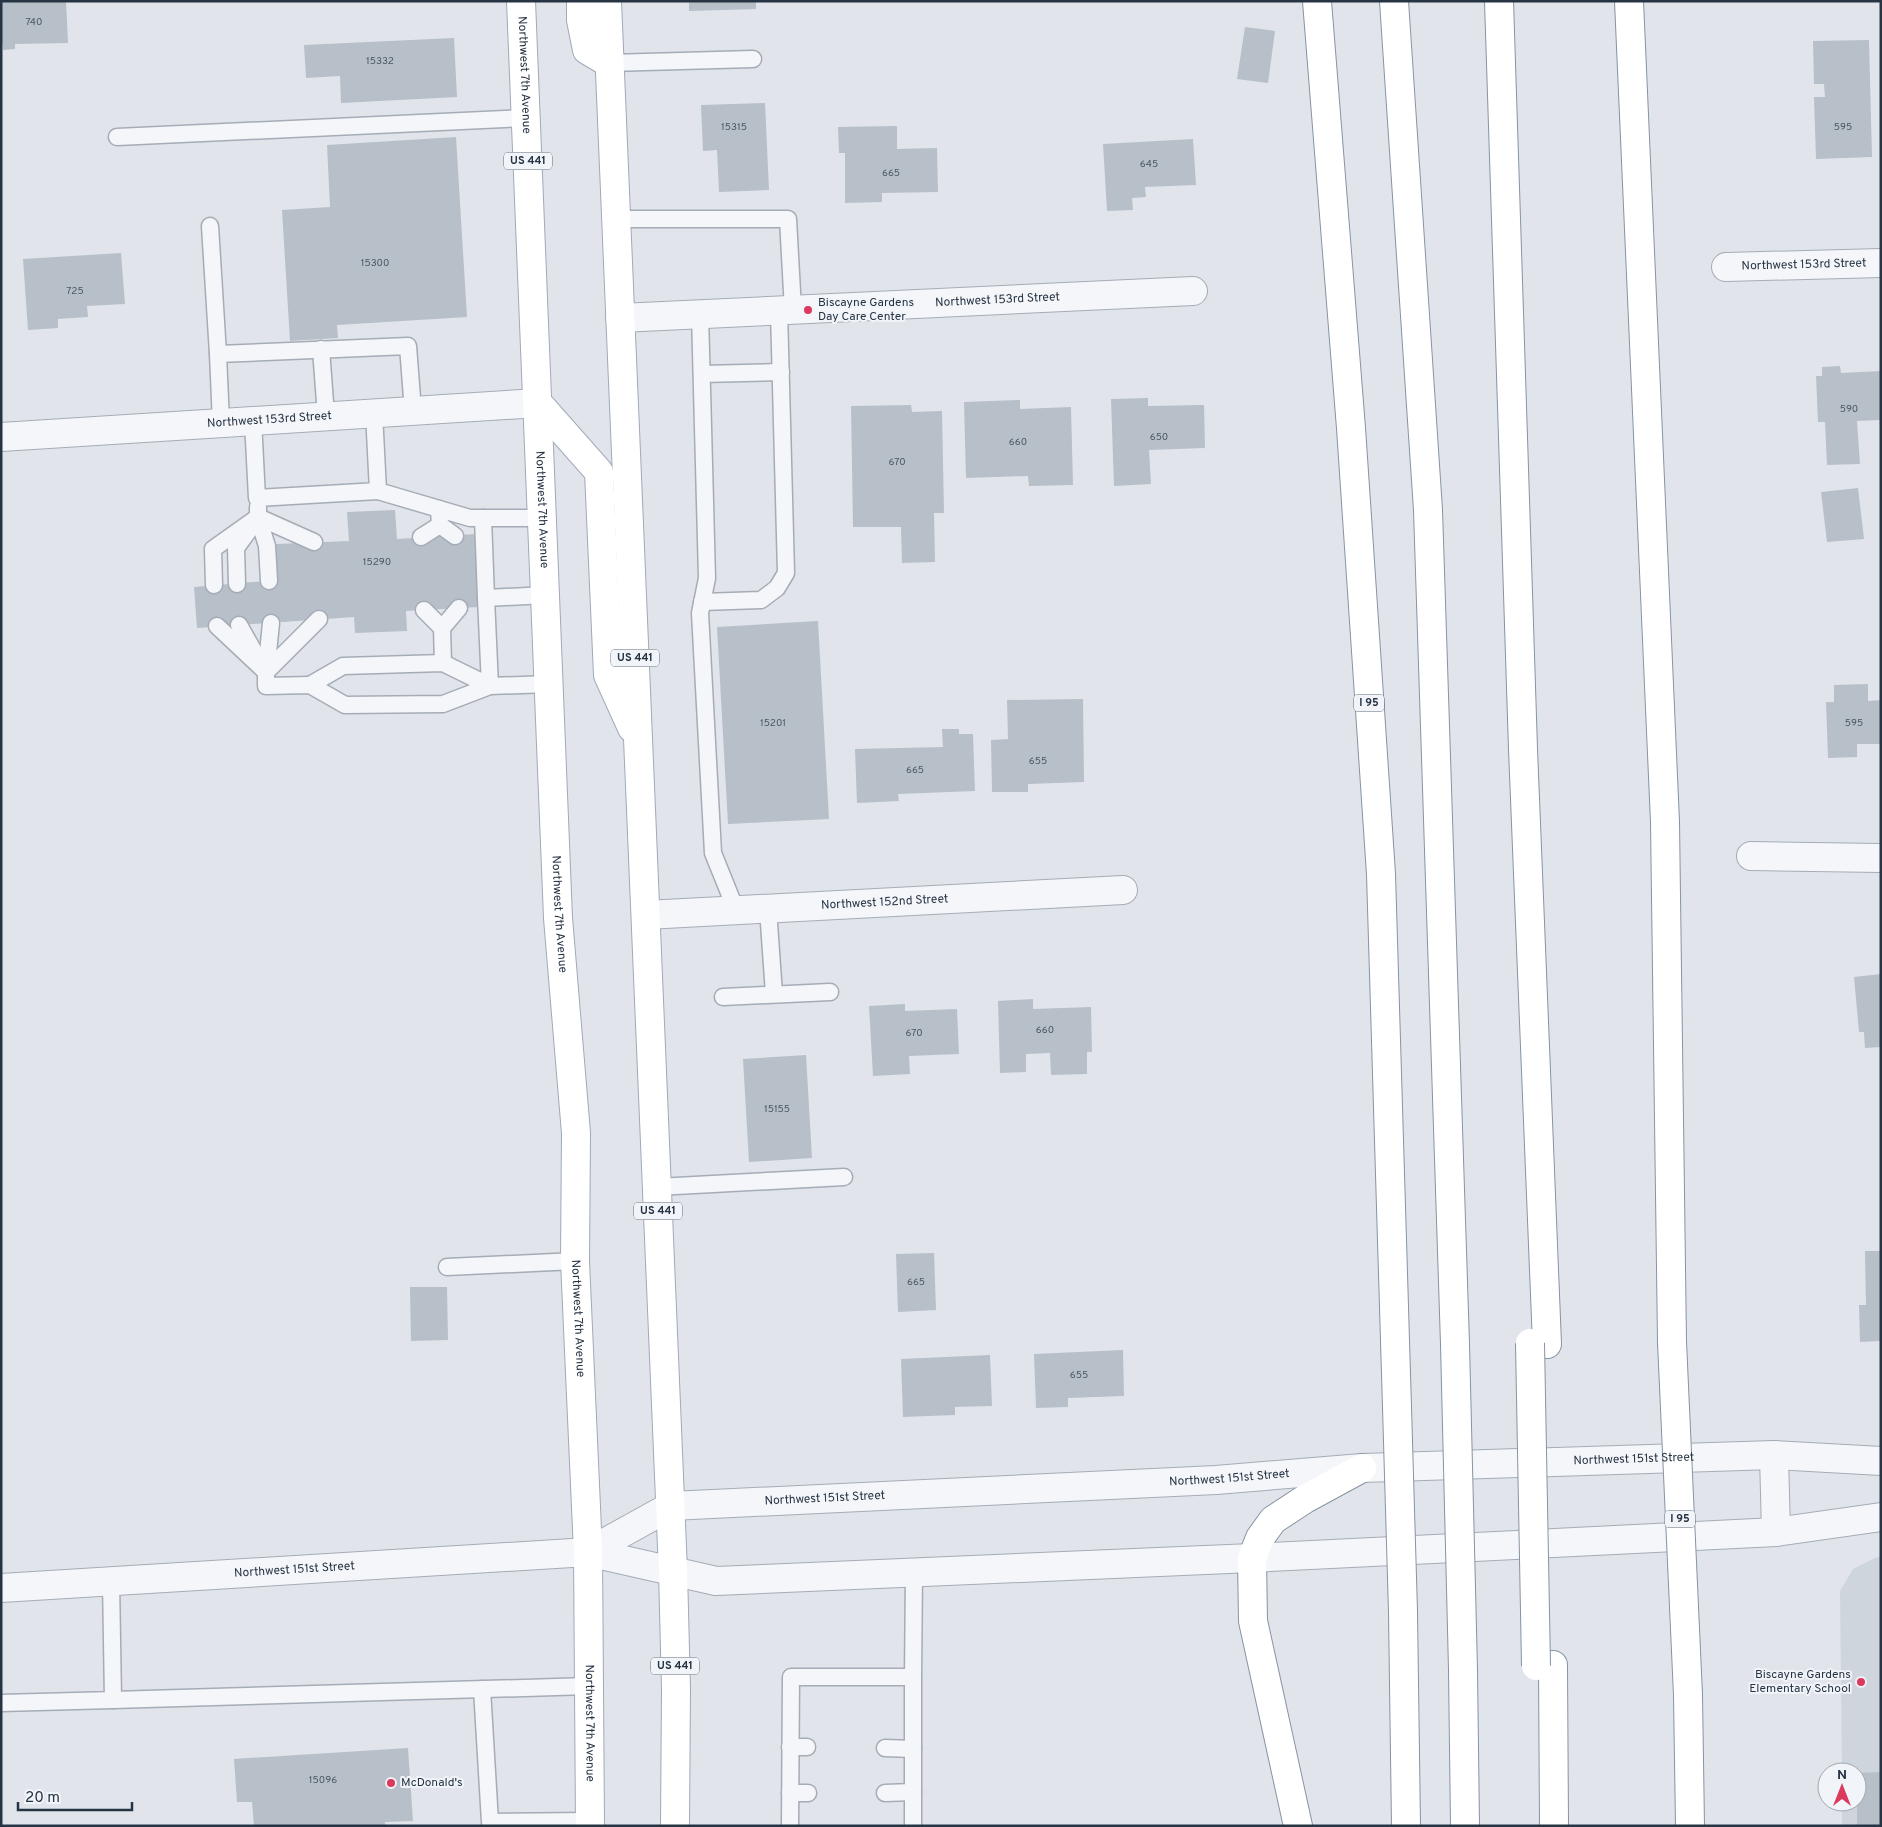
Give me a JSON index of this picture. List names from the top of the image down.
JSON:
{
  "streets": {
    "main road": ["Northwest 7th Avenue", "US 441", "I 95"],
    "street": ["Northwest 153rd Street", "Northwest 152nd Street", "Northwest 151st Street"]
  },
  "crossings": [
    ["Northwest 7th Avenue", "Northwest 153rd Street"],
    ["Northwest 7th Avenue", "Northwest 151st Street"],
    ["US 441", "Northwest 153rd Street"],
    ["US 441", "Northwest 152nd Street"],
    ["US 441", "Northwest 151st Street"]
  ],
  "places": ["Biscayne Gardens Day Care Center", "Biscayne Gardens Elementary School", "McDonald's"],
  "house_numbers": [
    "740",
    "15332",
    "15315",
    "595",
    "645",
    "665",
    "15300",
    "725",
    "590",
    "650",
    "660",
    "670",
    "15290",
    "15201",
    "595",
    "655",
    "665",
    "660",
    "670",
    "15155",
    "665",
    "655",
    "15096"
  ],
  "scale_bar": "20 m",
  "north": "top"
}
